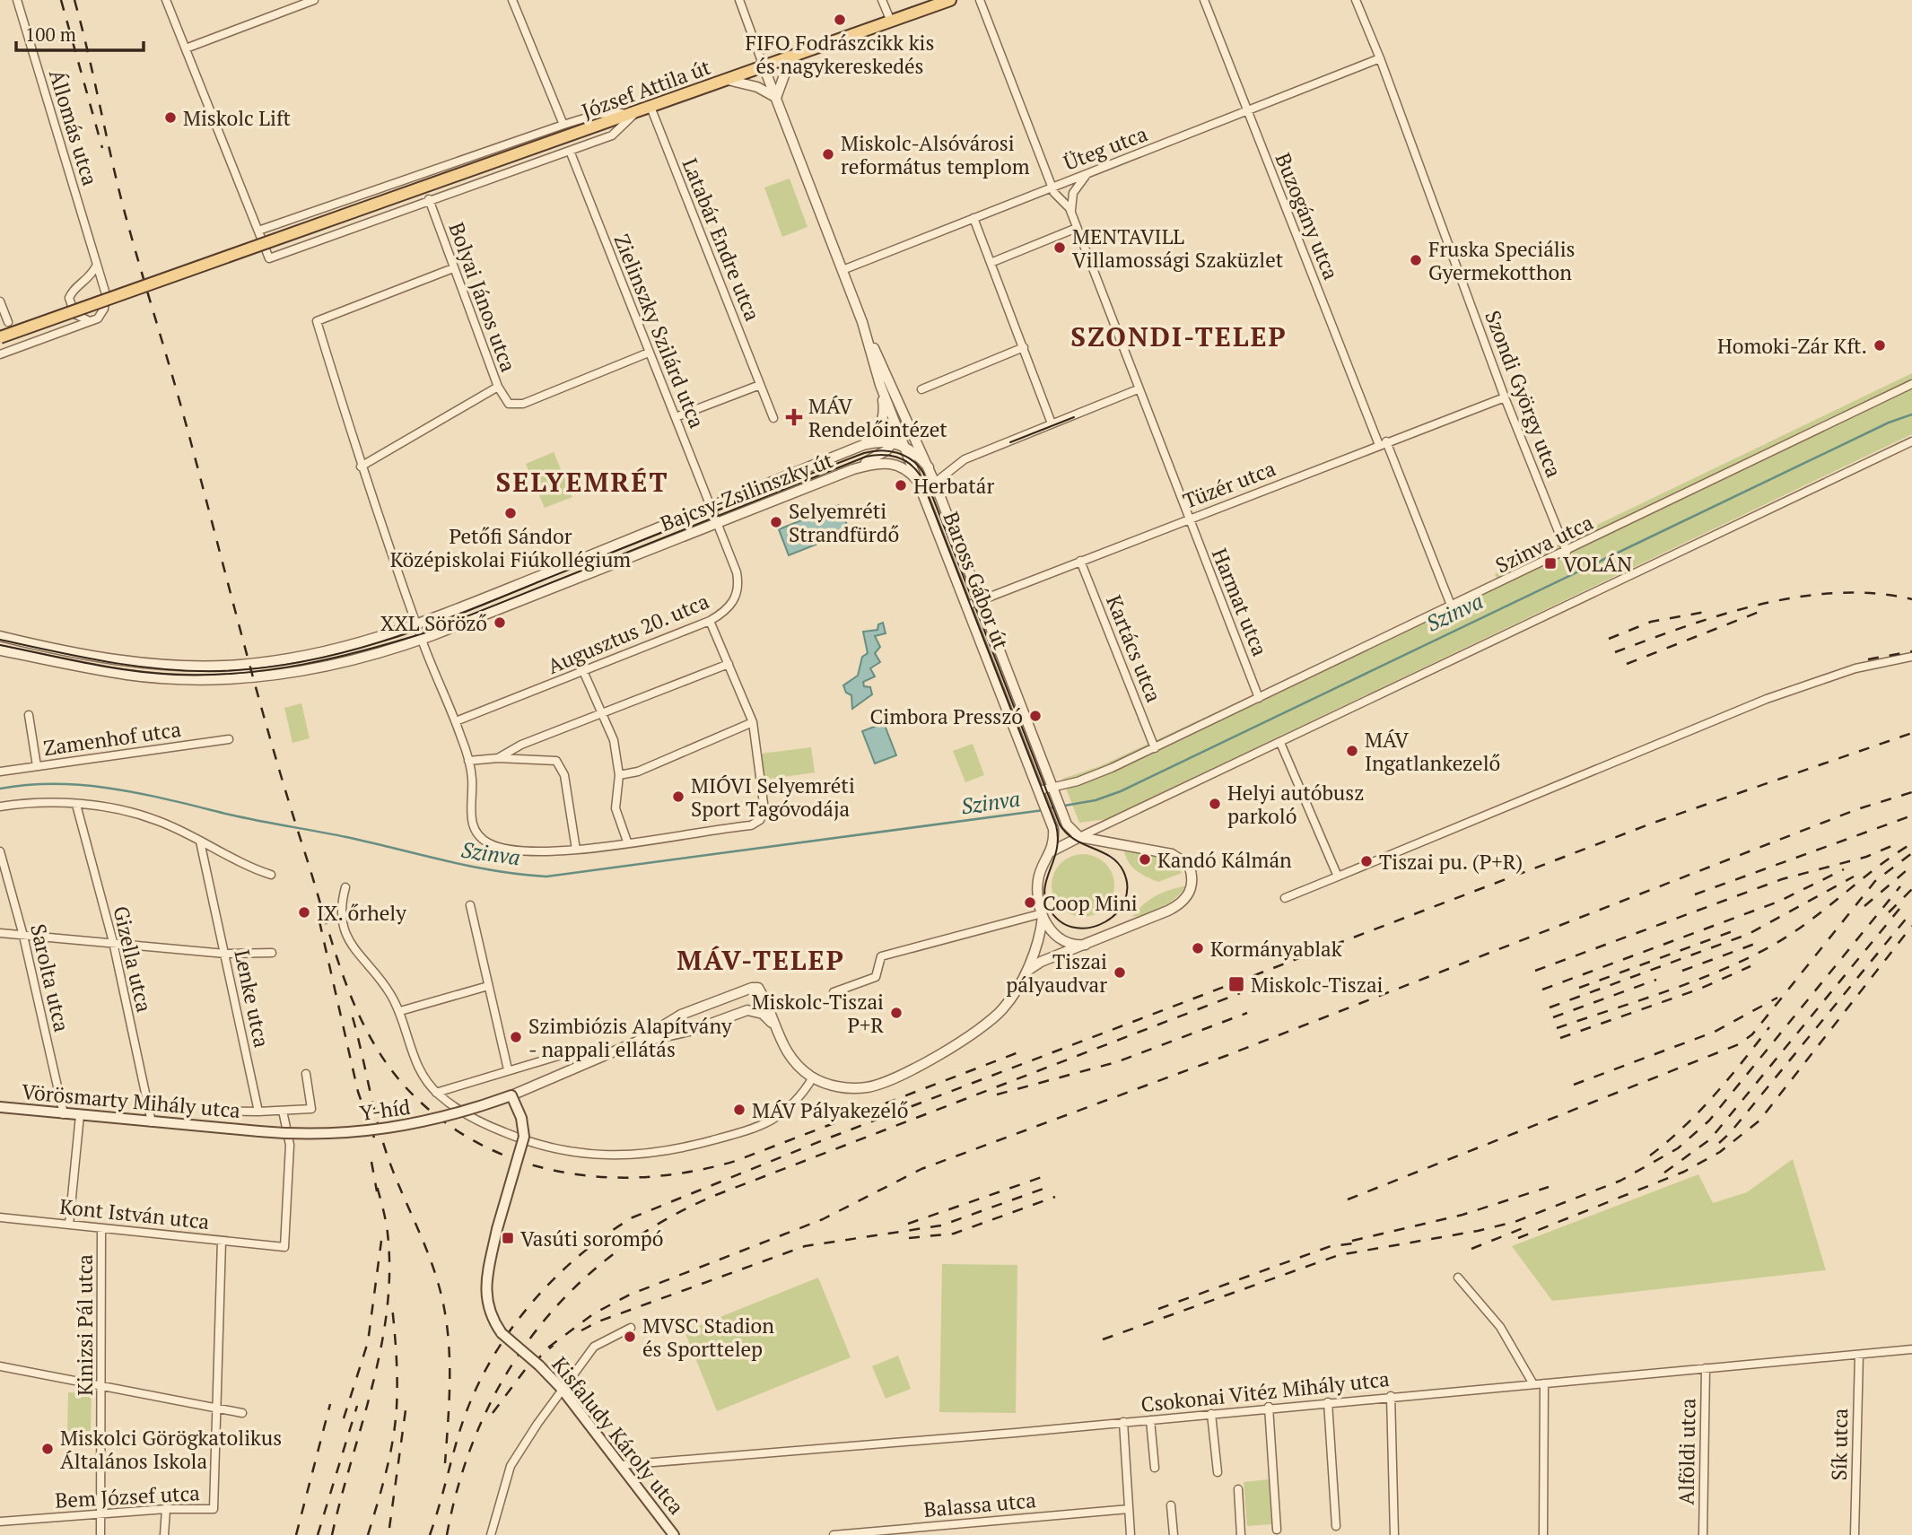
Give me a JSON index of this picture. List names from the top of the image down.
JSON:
{
  "streets": {
    "main road": [
      "József Attila út",
      "Vörösmarty Mihály utca",
      "Y-híd",
      "Kisfaludy Károly utca"
    ],
    "street": [
      "Állomás utca",
      "Üteg utca",
      "Buzogány utca",
      "Latabár Endre utca",
      "Bolyai János utca",
      "Zielinszky Szilárd utca",
      "Szondi György utca",
      "Tüzér utca",
      "Bajcsy-Zsilinszky út",
      "Szinva utca",
      "Baross Gábor út",
      "Harmat utca",
      "Augusztus 20. utca",
      "Kartács utca",
      "Zamenhof utca",
      "Gizella utca",
      "Sarolta utca",
      "Lenke utca",
      "Kont István utca",
      "Kinizsi Pál utca",
      "Csokonai Vitéz Mihály utca",
      "Sík utca",
      "Alföldi utca",
      "Bem József utca",
      "Balassa utca"
    ]
  },
  "crossings": [
    ["József Attila út", "Latabár Endre utca"],
    ["József Attila út", "Baross Gábor út"],
    ["Üteg utca", "Buzogány utca"],
    ["Üteg utca", "Szondi György utca"],
    ["Üteg utca", "Baross Gábor út"],
    ["Üteg utca", "Harmat utca"],
    ["Buzogány utca", "Tüzér utca"],
    ["Buzogány utca", "Szinva utca"],
    ["Bolyai János utca", "Zielinszky Szilárd utca"],
    ["Zielinszky Szilárd utca", "Bajcsy-Zsilinszky út"],
    ["Zielinszky Szilárd utca", "Augusztus 20. utca"],
    ["Szondi György utca", "Tüzér utca"],
    ["Szondi György utca", "Szinva utca"],
    ["Tüzér utca", "Baross Gábor út"],
    ["Tüzér utca", "Harmat utca"],
    ["Tüzér utca", "Kartács utca"],
    ["Bajcsy-Zsilinszky út", "Baross Gábor út"],
    ["Bajcsy-Zsilinszky út", "Augusztus 20. utca"],
    ["Szinva utca", "Baross Gábor út"],
    ["Szinva utca", "Harmat utca"],
    ["Szinva utca", "Kartács utca"],
    ["Gizella utca", "Vörösmarty Mihály utca"],
    ["Sarolta utca", "Vörösmarty Mihály utca"],
    ["Vörösmarty Mihály utca", "Y-híd"],
    ["Y-híd", "Kisfaludy Károly utca"],
    ["Kont István utca", "Kinizsi Pál utca"],
    ["Kont István utca", "Bem József utca"],
    ["Kinizsi Pál utca", "Bem József utca"],
    ["Csokonai Vitéz Mihály utca", "Kisfaludy Károly utca"],
    ["Csokonai Vitéz Mihály utca", "Sík utca"],
    ["Csokonai Vitéz Mihály utca", "Alföldi utca"]
  ],
  "districts": ["SZONDI-TELEP", "SELYEMRÉT", "MÁV-TELEP"],
  "water": ["Szinva"],
  "places": {
    "other": [
      "FIFO Fodrászcikk kis és nagykereskedés",
      "Miskolc Lift",
      "Miskolc-Alsóvárosi református templom",
      "MENTAVILL Villamossági Szaküzlet",
      "Fruska Speciális Gyermekotthon",
      "Homoki-Zár Kft.",
      "Herbatár",
      "Petőfi Sándor Középiskolai Fiúkollégium",
      "Selyemréti Strandfürdő",
      "XXL Söröző",
      "Cimbora Presszó",
      "MÁV Ingatlankezelő",
      "MIÓVI Selyemréti Sport Tagóvodája",
      "Helyi autóbusz parkoló",
      "Kandó Kálmán",
      "Tiszai pu. (P+R)",
      "Coop Mini",
      "IX. őrhely",
      "Kormányablak",
      "Tiszai pályaudvar",
      "Miskolc-Tiszai P+R",
      "Szimbiózis Alapítvány - nappali ellátás",
      "MÁV Pályakezelő",
      "MVSC Stadion és Sporttelep",
      "Miskolci Görögkatolikus Általános Iskola"
    ],
    "health": ["MÁV Rendelőintézet"],
    "transit": ["VOLÁN", "Miskolc-Tiszai", "Vasúti sorompó"]
  },
  "scale_bar": "100 m"
}
